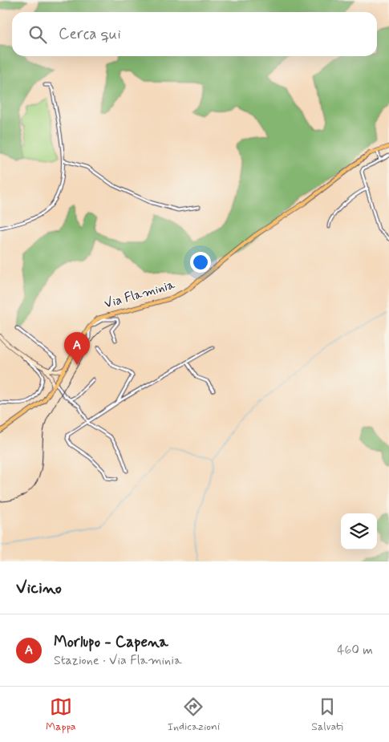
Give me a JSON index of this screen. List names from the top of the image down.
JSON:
{
  "streets": {
    "main road": ["Via Flaminia"]
  },
  "page": {
    "search": "Cerca qui",
    "pins": "A",
    "heading": "Vicino",
    "list": [
      {
        "mark": "A",
        "name": "Morlupo - Capena",
        "note": "Stazione · Via Flaminia",
        "value": "460 m"
      }
    ],
    "nav": ["Mappa", "Indicazioni", "Salvati"]
  }
}
